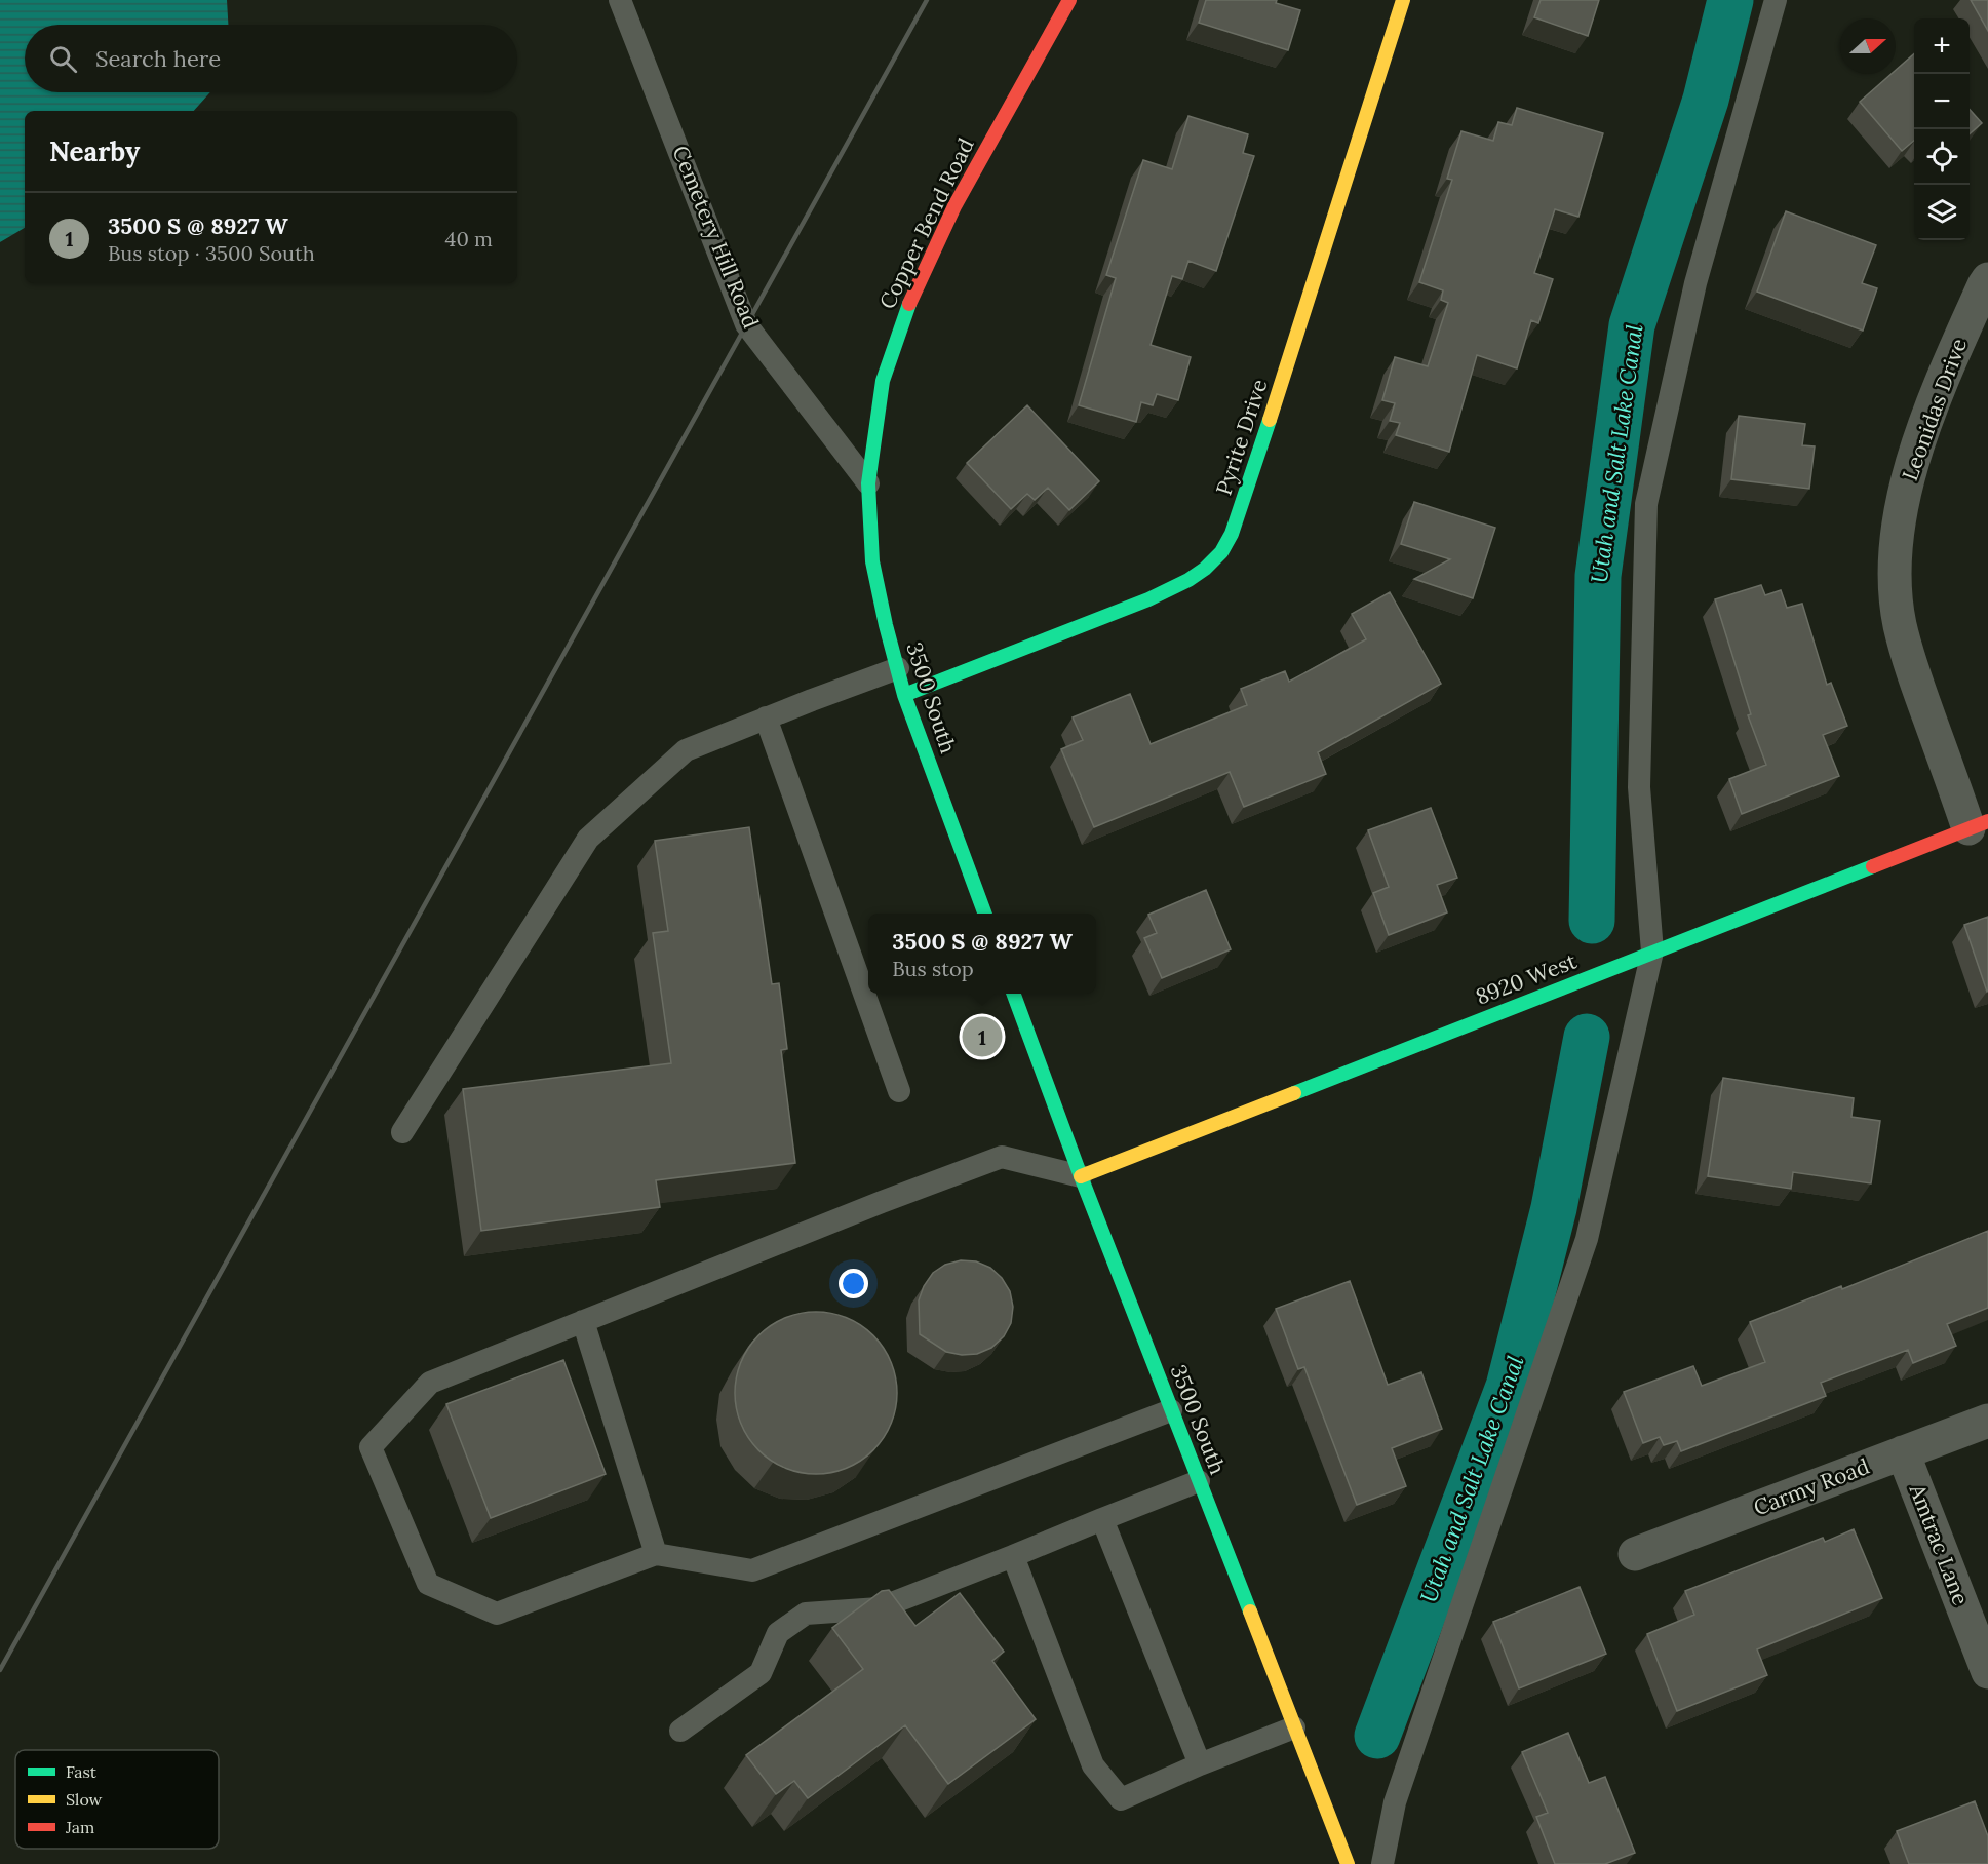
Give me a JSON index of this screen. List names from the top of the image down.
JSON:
{
  "streets": {
    "street": [
      "Copper Bend Road",
      "Leonidas Drive",
      "Pyrite Drive",
      "3500 South",
      "8920 West",
      "Carmy Road",
      "Amtrac Lane"
    ],
    "lane": ["Cemetery Hill Road"]
  },
  "crossings": [
    ["Copper Bend Road", "Cemetery Hill Road"],
    ["Copper Bend Road", "3500 South"],
    ["Cemetery Hill Road", "3500 South"],
    ["Leonidas Drive", "8920 West"],
    ["Pyrite Drive", "3500 South"],
    ["3500 South", "8920 West"],
    ["Carmy Road", "Amtrac Lane"]
  ],
  "water": ["Utah and Salt Lake Canal"],
  "legend": ["Fast", "Slow", "Jam"],
  "north": "right",
  "page": {
    "map_buttons": ["+", "−"],
    "search": "Search here",
    "heading": "Nearby",
    "list": [
      {
        "mark": "1",
        "name": "3500 S @ 8927 W",
        "note": "Bus stop · 3500 South",
        "value": "40 m"
      }
    ],
    "popup": ["3500 S @ 8927 W", "Bus stop"],
    "pins": "1"
  }
}
